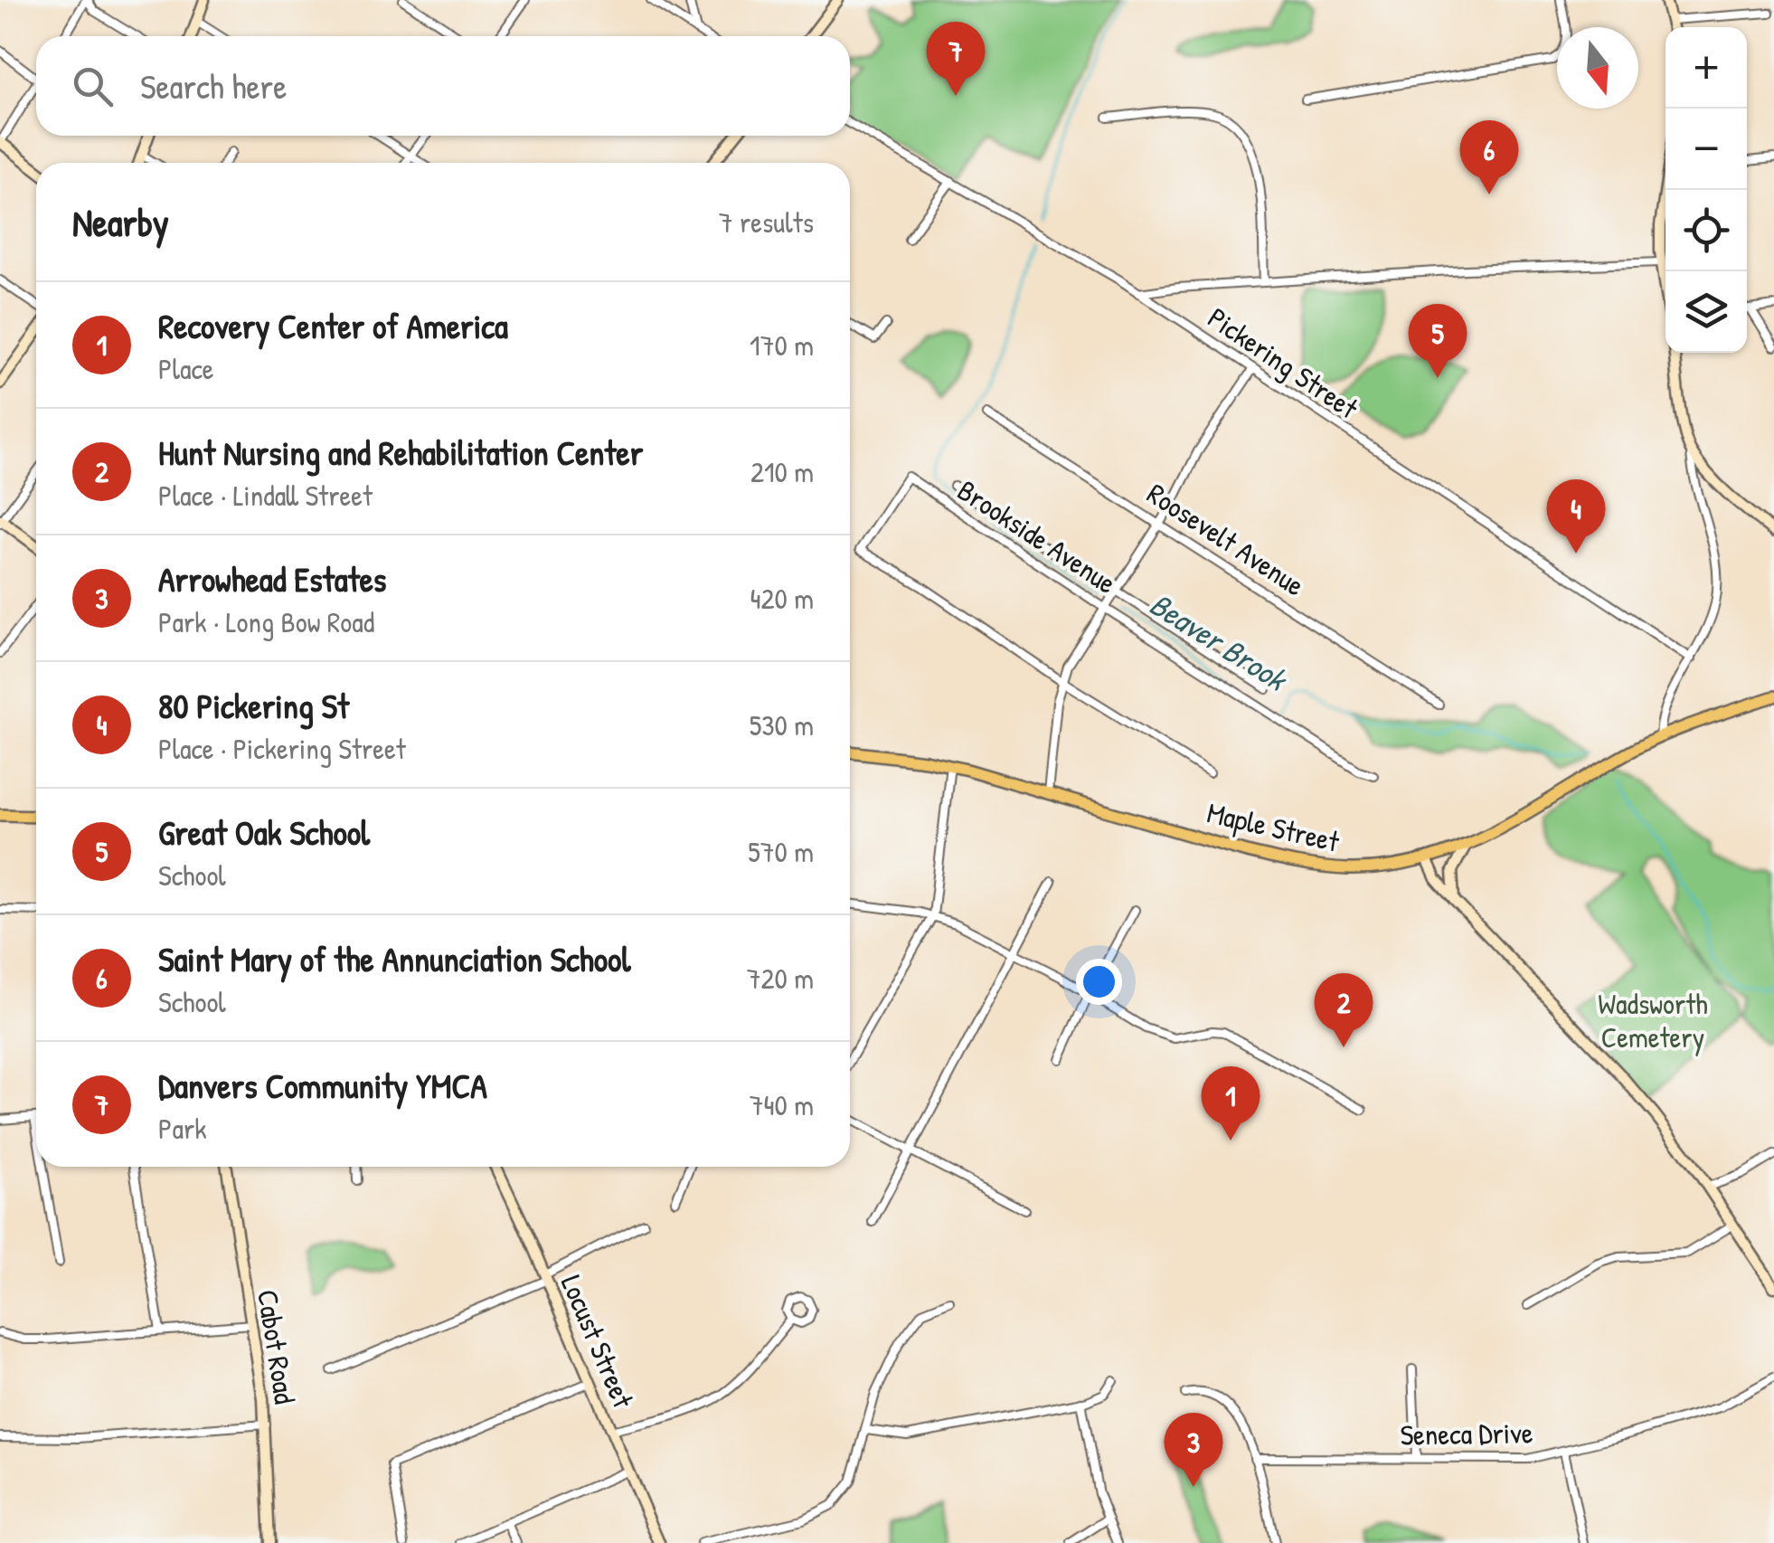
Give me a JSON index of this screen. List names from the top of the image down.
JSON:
{
  "streets": {
    "main road": ["Maple Street"],
    "street": [
      "Pickering Street",
      "Brookside Avenue",
      "Roosevelt Avenue",
      "Locust Street",
      "Cabot Road",
      "Seneca Drive"
    ]
  },
  "water": ["Beaver Brook"],
  "parks": ["Wadsworth Cemetery"],
  "north": "bottom",
  "page": {
    "pins": [
      "7",
      "6",
      "5",
      "4",
      "2",
      "1",
      "3"
    ],
    "map_buttons": ["+", "−"],
    "search": "Search here",
    "heading": ["Nearby", "7 results"],
    "list": [
      {
        "mark": "1",
        "name": "Recovery Center of America",
        "note": "Place",
        "value": "170 m"
      },
      {
        "mark": "2",
        "name": "Hunt Nursing and Rehabilitation Center",
        "note": "Place · Lindall Street",
        "value": "210 m"
      },
      {
        "mark": "3",
        "name": "Arrowhead Estates",
        "note": "Park · Long Bow Road",
        "value": "420 m"
      },
      {
        "mark": "4",
        "name": "80 Pickering St",
        "note": "Place · Pickering Street",
        "value": "530 m"
      },
      {
        "mark": "5",
        "name": "Great Oak School",
        "note": "School",
        "value": "570 m"
      },
      {
        "mark": "6",
        "name": "Saint Mary of the Annunciation School",
        "note": "School",
        "value": "720 m"
      },
      {
        "mark": "7",
        "name": "Danvers Community YMCA",
        "note": "Park",
        "value": "740 m"
      }
    ]
  }
}
